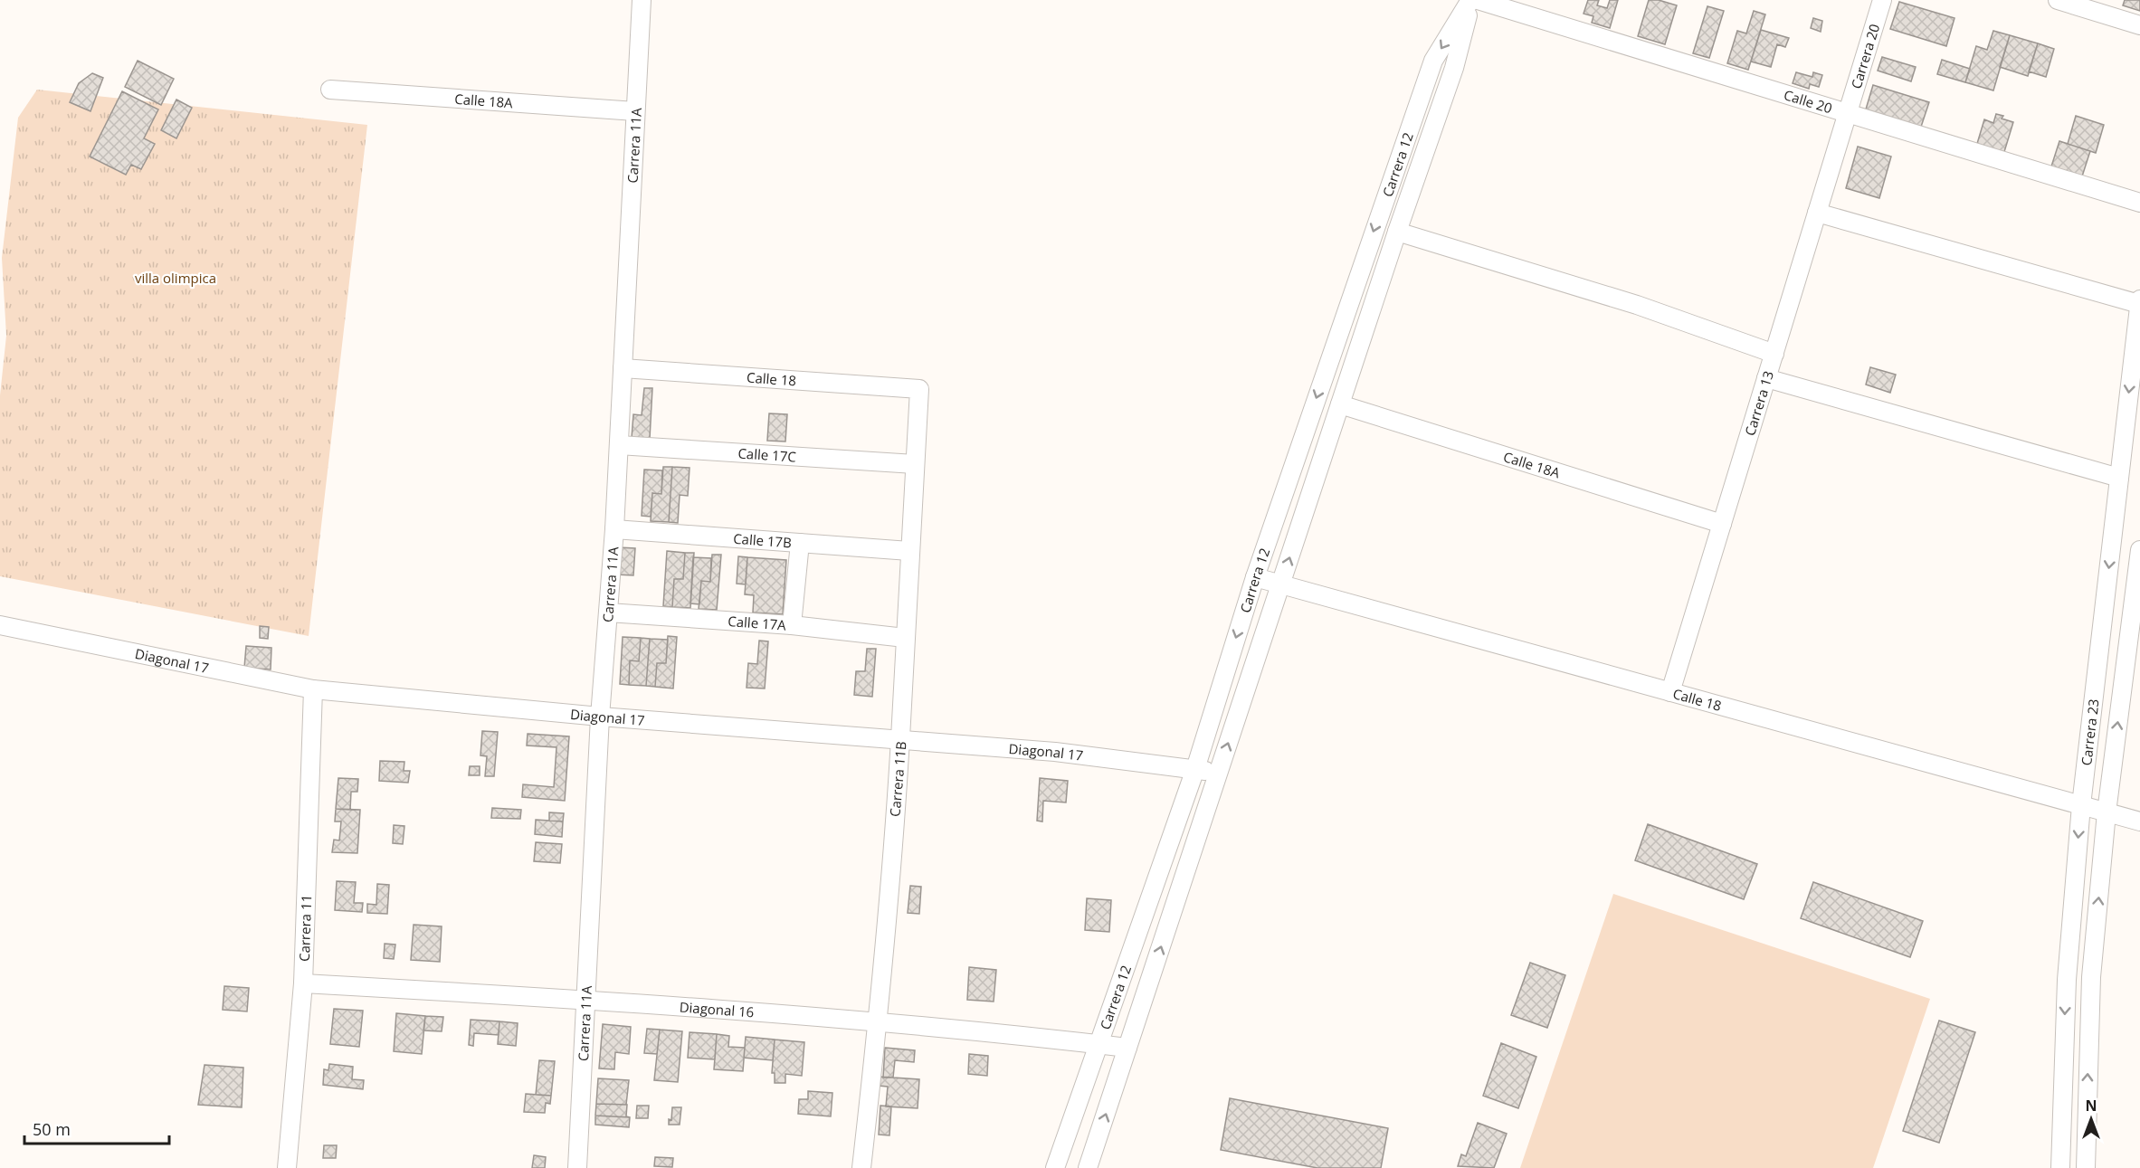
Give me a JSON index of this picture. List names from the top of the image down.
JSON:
{
  "streets": {
    "street": [
      "Carrera 20",
      "Calle 18A",
      "Calle 20",
      "Carrera 11A",
      "Carrera 12",
      "Calle 18",
      "Carrera 13",
      "Calle 17C",
      "Calle 17B",
      "Calle 17A",
      "Diagonal 17",
      "Carrera 23",
      "Carrera 11B",
      "Carrera 11",
      "Diagonal 16"
    ]
  },
  "crossings": [
    ["Carrera 20", "Calle 20"],
    ["Carrera 20", "Carrera 13"],
    ["Calle 18A", "Carrera 11A"],
    ["Calle 18A", "Carrera 12"],
    ["Calle 18A", "Carrera 13"],
    ["Calle 20", "Carrera 13"],
    ["Carrera 11A", "Calle 18"],
    ["Carrera 11A", "Calle 17C"],
    ["Carrera 11A", "Calle 17B"],
    ["Carrera 11A", "Calle 17A"],
    ["Carrera 11A", "Diagonal 17"],
    ["Carrera 11A", "Diagonal 16"],
    ["Carrera 12", "Calle 18"],
    ["Carrera 12", "Diagonal 17"],
    ["Carrera 12", "Diagonal 16"],
    ["Calle 18", "Carrera 13"],
    ["Calle 18", "Carrera 23"],
    ["Calle 18", "Carrera 11B"],
    ["Calle 17C", "Carrera 11B"],
    ["Calle 17B", "Carrera 11B"],
    ["Calle 17A", "Carrera 11B"],
    ["Diagonal 17", "Carrera 11B"],
    ["Diagonal 17", "Carrera 11"],
    ["Carrera 11B", "Diagonal 16"],
    ["Carrera 11", "Diagonal 16"]
  ],
  "parks": ["villa olimpica"],
  "scale_bar": "50 m",
  "north": "top"
}
